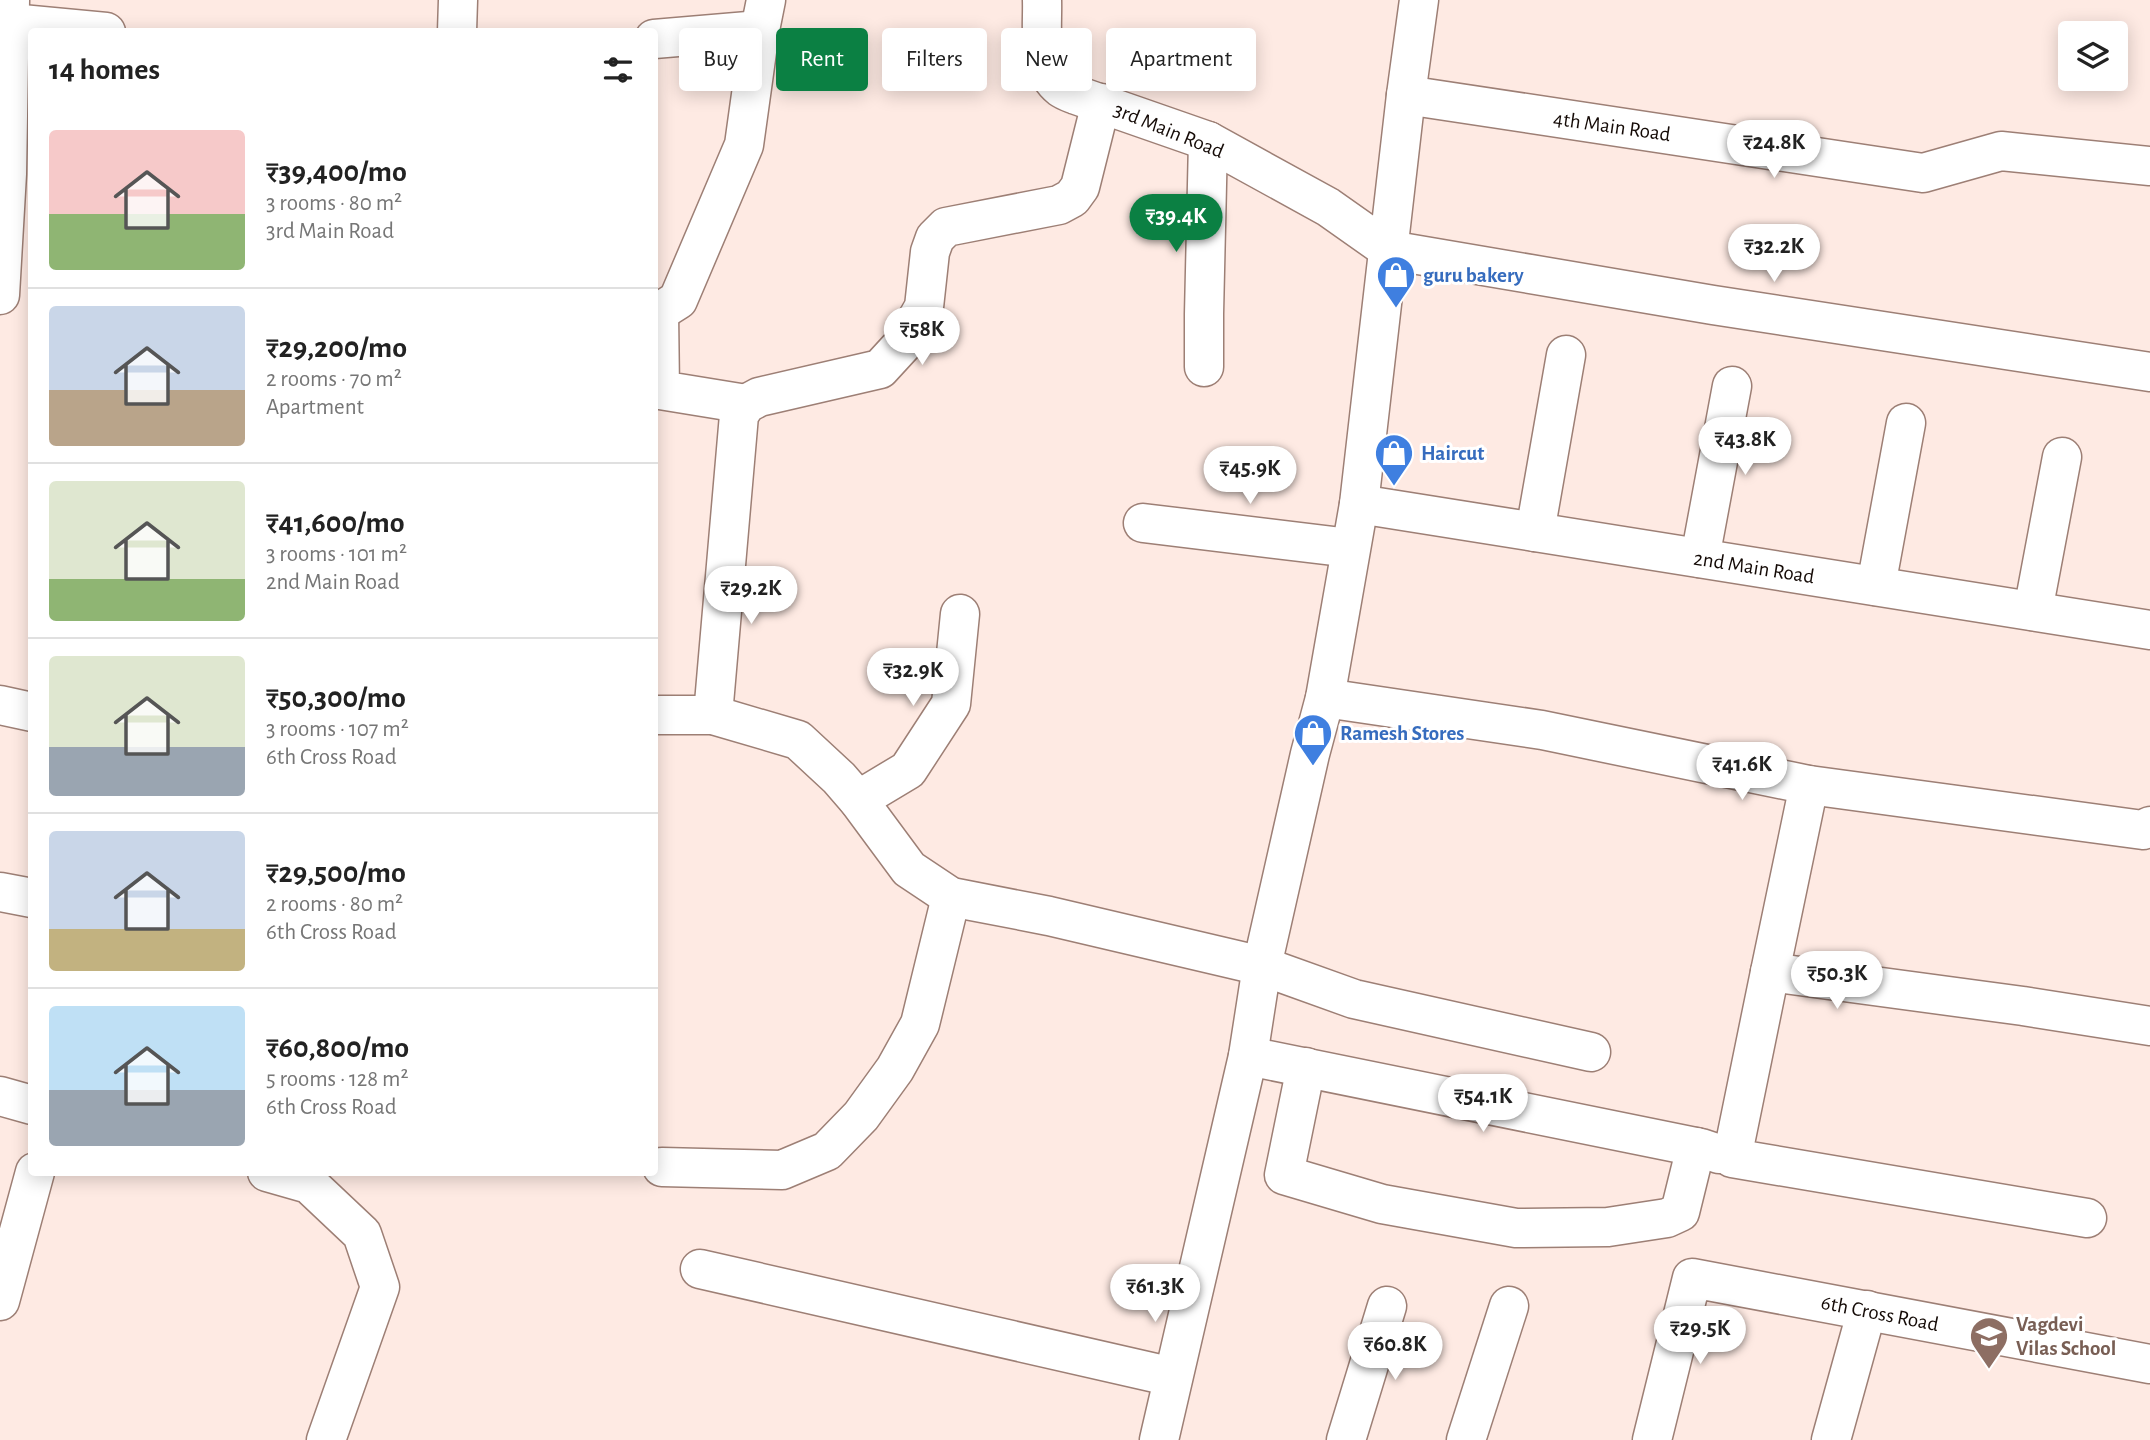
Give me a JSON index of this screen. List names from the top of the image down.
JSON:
{
  "streets": {
    "street": [
      "4th Main Road",
      "3rd Main Road",
      "2nd Main Road",
      "6th Cross Road"
    ]
  },
  "places": {
    "shop": ["guru bakery", "Haircut", "Ramesh Stores"],
    "school or university": ["Vagdevi Vilas School"]
  },
  "page": {
    "chip": [
      "Buy",
      "Rent",
      "Filters",
      "New",
      "Apartment"
    ],
    "heading": "14 homes",
    "list": [
      {
        "name": "₹39,400/mo",
        "note": "3 rooms · 80 m² · 3rd Main Road"
      },
      {
        "name": "₹29,200/mo",
        "note": "2 rooms · 70 m² · Apartment"
      },
      {
        "name": "₹41,600/mo",
        "note": "3 rooms · 101 m² · 2nd Main Road"
      },
      {
        "name": "₹50,300/mo",
        "note": "3 rooms · 107 m² · 6th Cross Road"
      },
      {
        "name": "₹29,500/mo",
        "note": "2 rooms · 80 m² · 6th Cross Road"
      },
      {
        "name": "₹60,800/mo",
        "note": "5 rooms · 128 m² · 6th Cross Road"
      }
    ],
    "price": [
      "₹24.8K",
      "₹39.4K",
      "₹32.2K",
      "₹58K",
      "₹43.8K",
      "₹45.9K",
      "₹29.2K",
      "₹32.9K",
      "₹41.6K",
      "₹50.3K",
      "₹54.1K",
      "₹61.3K",
      "₹29.5K",
      "₹60.8K"
    ]
  }
}
